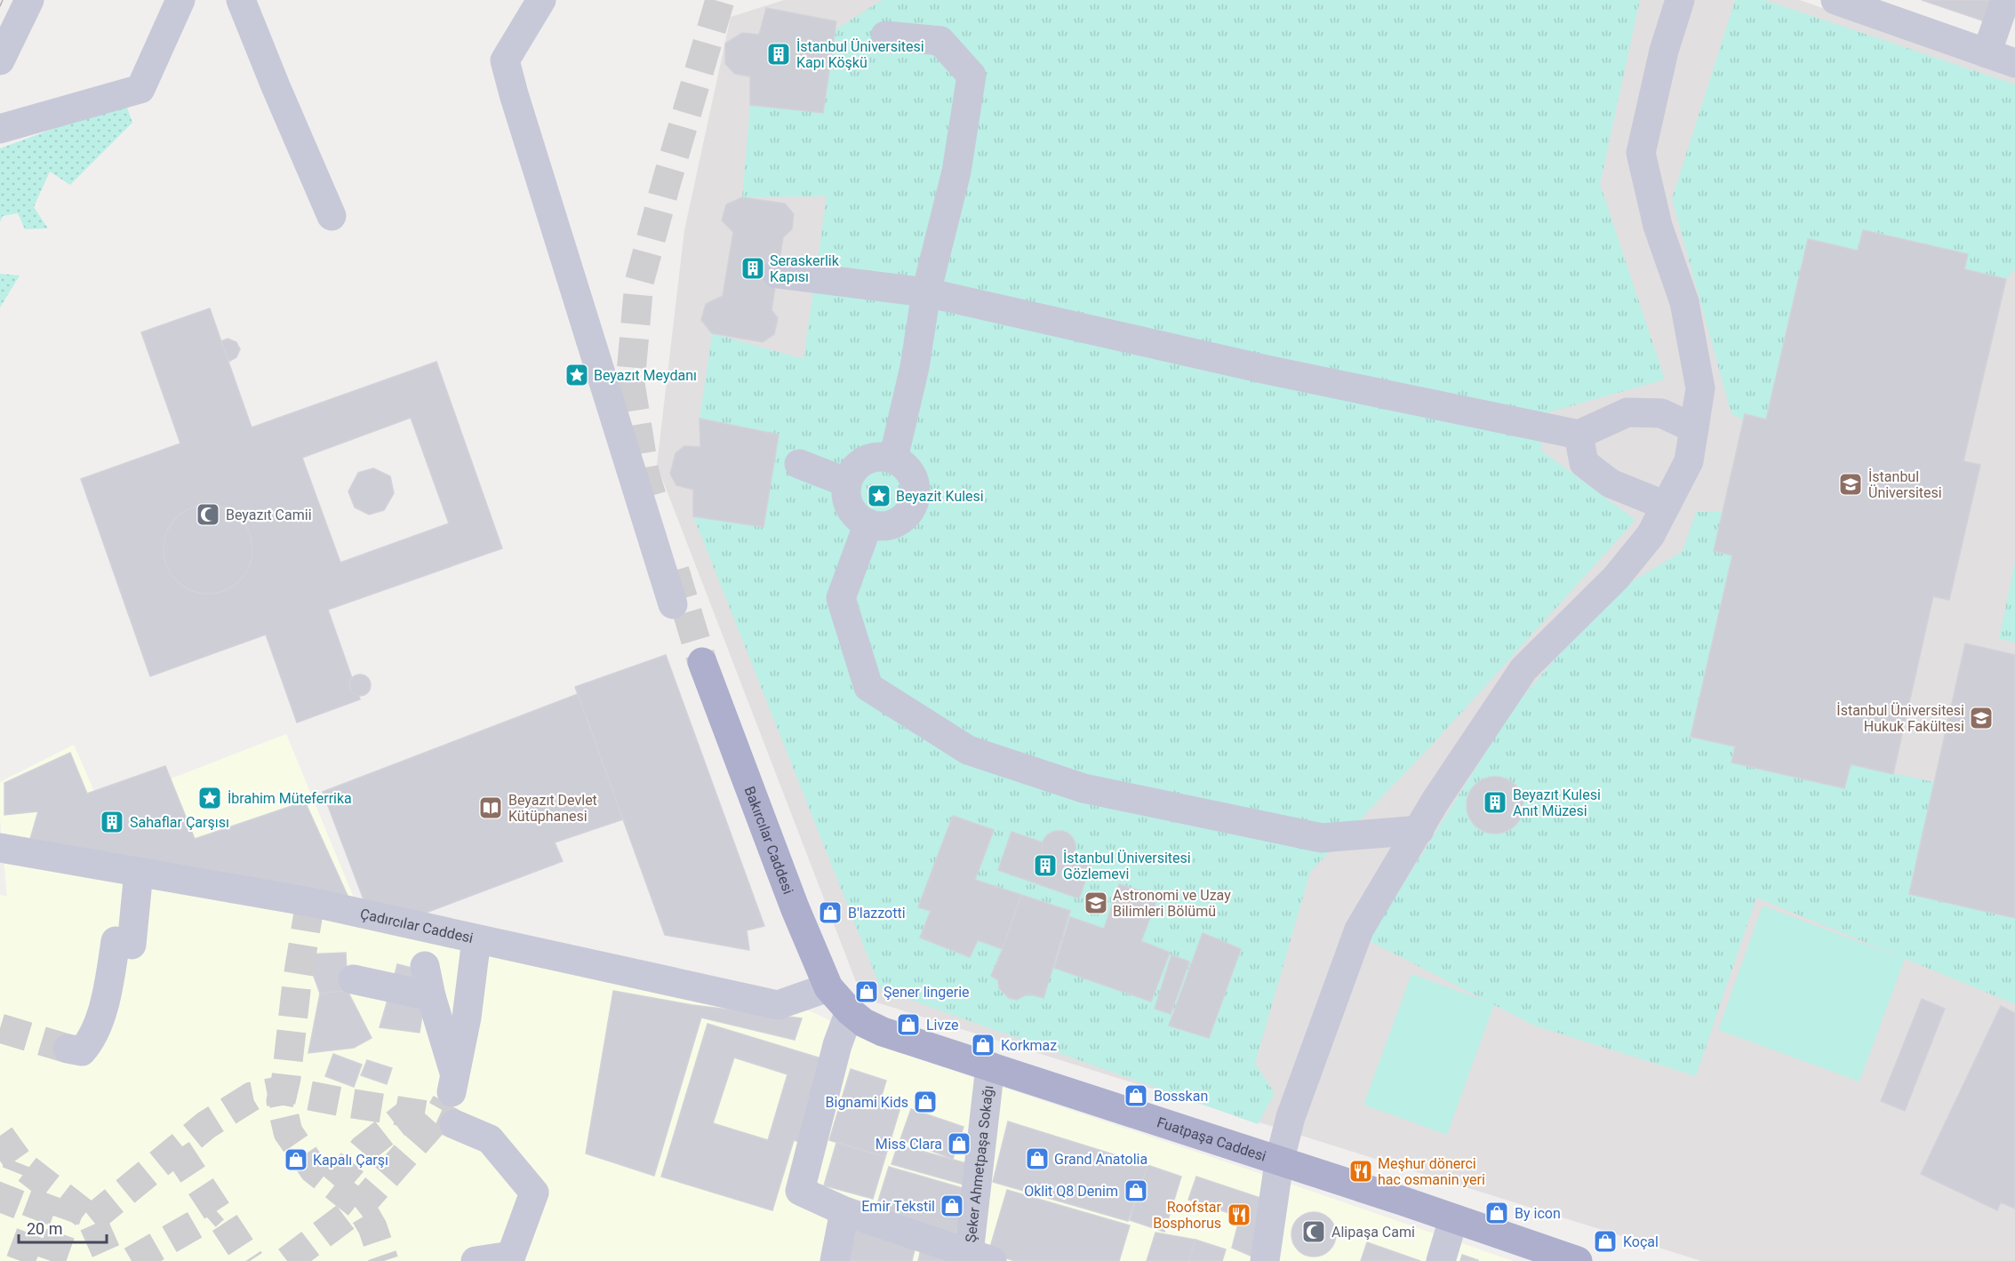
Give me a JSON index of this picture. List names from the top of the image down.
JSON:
{
  "streets": {
    "main road": ["Bakırcılar Caddesi", "Fuatpaşa Caddesi"],
    "street": ["Çadırcılar Caddesi", "Şeker Ahmetpaşa Sokağı"]
  },
  "crossings": [
    ["Bakırcılar Caddesi", "Çadırcılar Caddesi"],
    ["Bakırcılar Caddesi", "Fuatpaşa Caddesi"],
    ["Fuatpaşa Caddesi", "Şeker Ahmetpaşa Sokağı"]
  ],
  "places": {
    "building": [
      "İstanbul Üniversitesi Kapı Köşkü",
      "Seraskerlik Kapısı",
      "Beyazıt Kulesi Anıt Müzesi",
      "Sahaflar Çarşısı",
      "İstanbul Üniversitesi Gözlemevi"
    ],
    "place": ["Beyazıt Meydanı", "Beyazit Kulesi", "İbrahim Müteferrika"],
    "school or university": ["İstanbul Üniversitesi", "İstanbul Üniversitesi Hukuk Fakültesi", "Astronomi ve Uzay Bilimleri Bölümü"],
    "mosque": ["Beyazıt Camii", "Alipaşa Cami"],
    "library": ["Beyazıt Devlet Kütüphanesi"],
    "shop": [
      "B'lazzotti",
      "Şener lingerie",
      "Livze",
      "Korkmaz",
      "Bosskan",
      "Bignami Kids",
      "Miss Clara",
      "Grand Anatolia",
      "Kapalı Çarşı",
      "Oklit Q8 Denim",
      "Emir Tekstil",
      "By icon",
      "Koçal"
    ],
    "restaurant": ["Meşhur dönerci hac osmanin yeri", "Roofstar Bosphorus"]
  },
  "scale_bar": "20 m"
}
